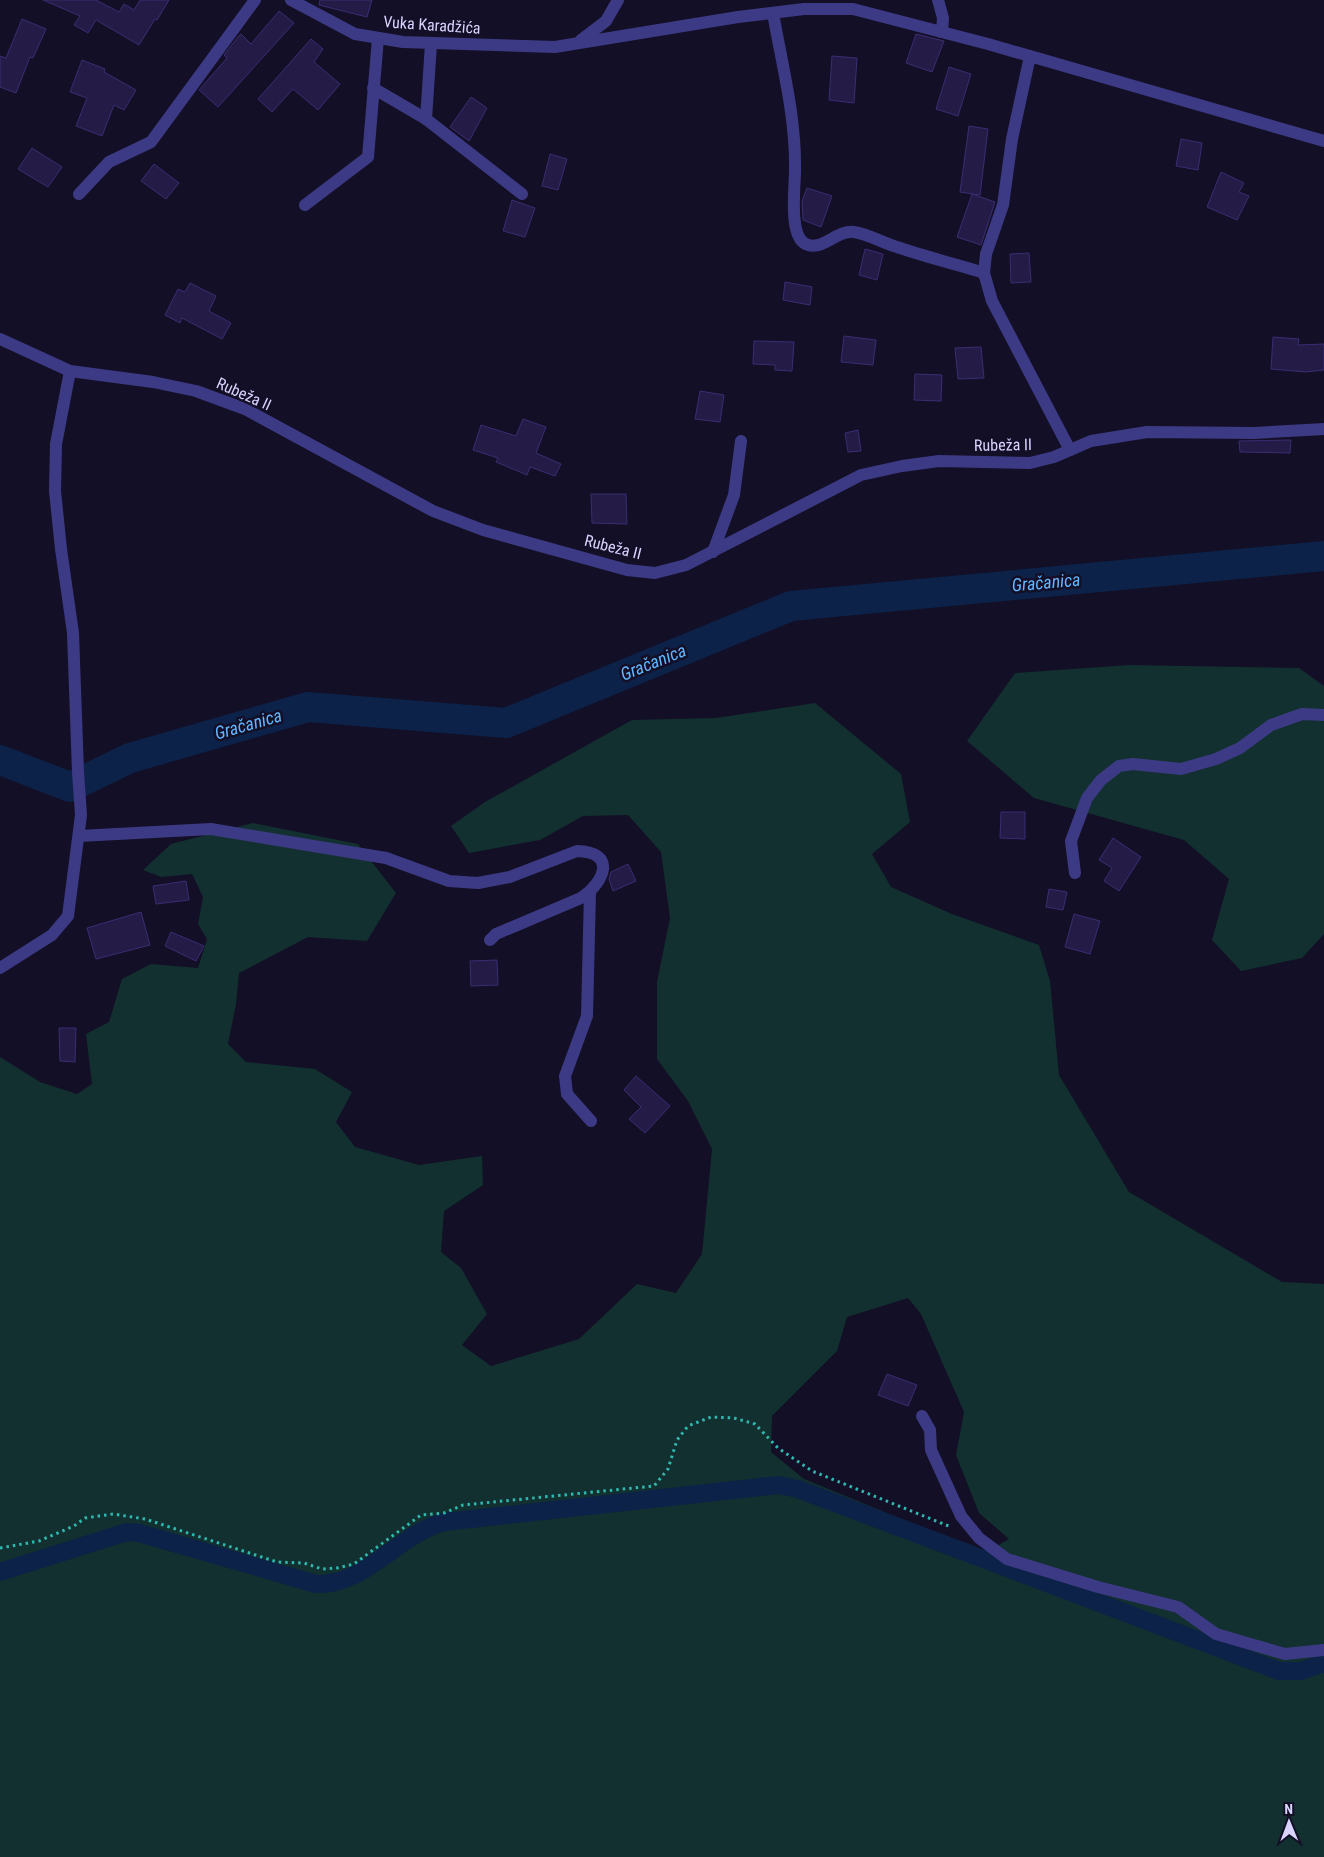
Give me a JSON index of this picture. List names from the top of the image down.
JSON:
{
  "streets": {
    "street": ["Vuka Karadžića", "Rubeža II"]
  },
  "water": ["Gračanica"],
  "north": "top"
}
